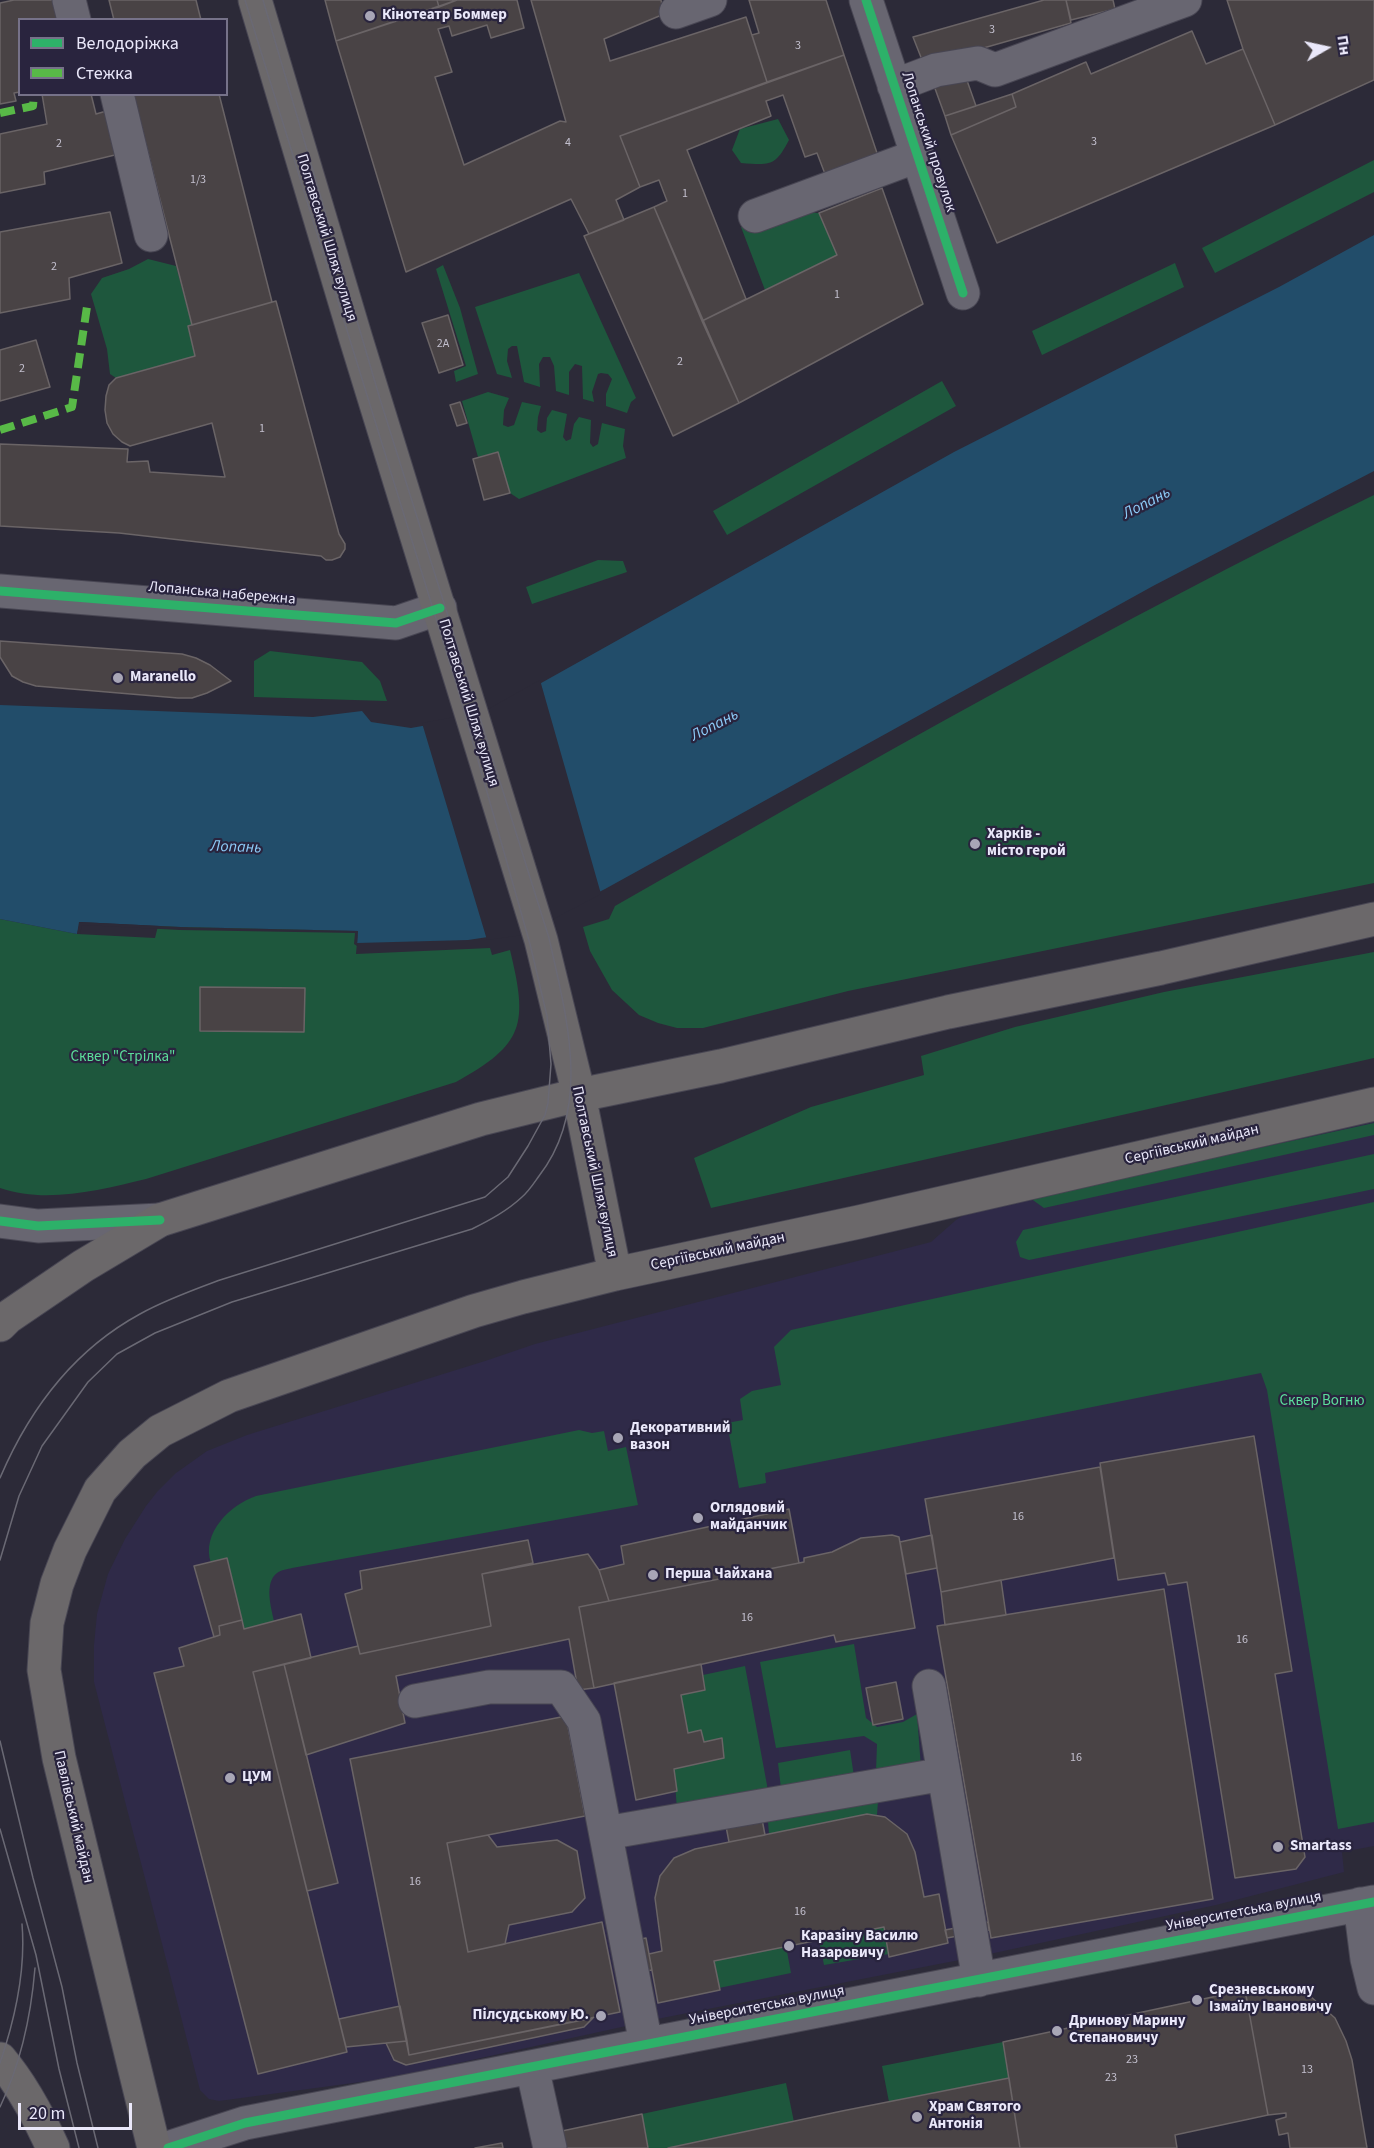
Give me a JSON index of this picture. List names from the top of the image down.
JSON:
{
  "streets": {
    "main road": ["Полтавський Шлях вулиця", "Сергіївський майдан", "Павлівський майдан"],
    "street": ["Лопанський провулок", "Лопанська набережна", "Університетська вулиця"]
  },
  "crossings": [
    ["Полтавський Шлях вулиця", "Лопанська набережна"],
    ["Полтавський Шлях вулиця", "Сергіївський майдан"],
    ["Сергіївський майдан", "Павлівський майдан"]
  ],
  "water": ["Лопань"],
  "parks": ["Сквер \"Стрілка\"", "Сквер Вогню"],
  "places": [
    "Кінотеатр Боммер",
    "Maranello",
    "Харків - місто герой",
    "Декоративний вазон",
    "Оглядовий майданчик",
    "Перша Чайхана",
    "ЦУМ",
    "Smartass",
    "Каразіну Василю Назаровичу",
    "Срезневському Ізмаїлу Івановичу",
    "Пілсудському Ю.",
    "Дринову Марину Степановичу",
    "Храм Святого Антонія"
  ],
  "house_numbers": [
    "3",
    "3",
    "3",
    "4",
    "2",
    "1/3",
    "1",
    "2",
    "1",
    "2А",
    "2",
    "2",
    "1",
    "16",
    "16",
    "16",
    "16",
    "16",
    "16",
    "23",
    "13",
    "23"
  ],
  "legend": ["Велодоріжка", "Стежка"],
  "scale_bar": "20 m",
  "north": "right"
}
